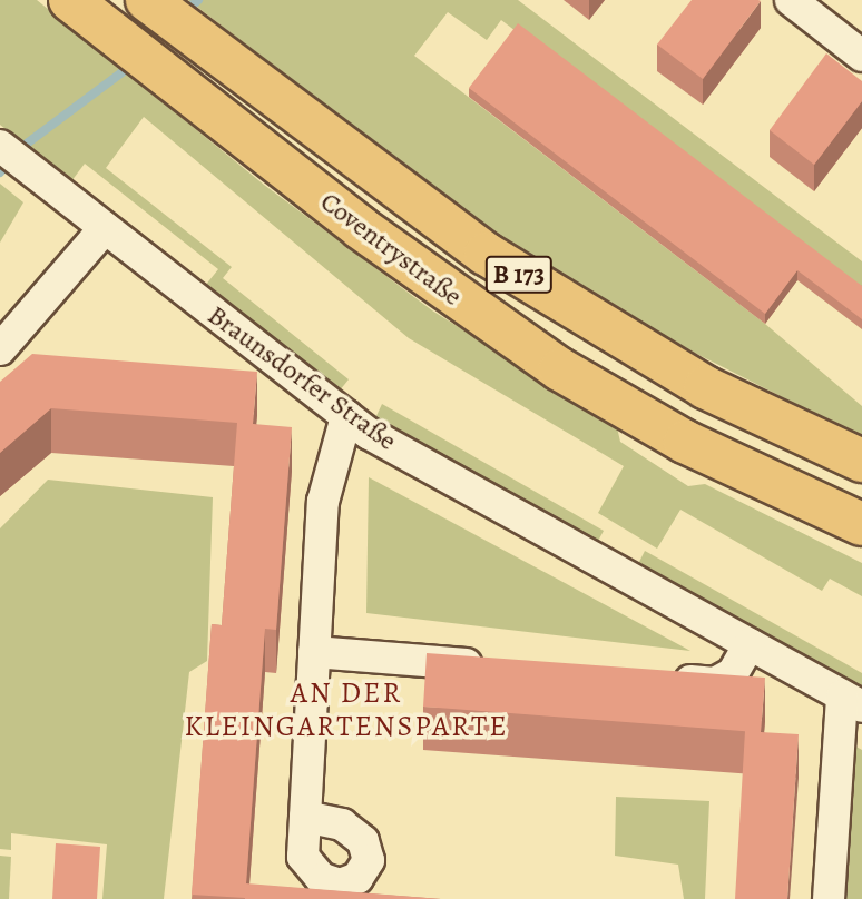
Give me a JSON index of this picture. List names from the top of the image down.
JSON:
{
  "streets": {
    "main road": ["Coventrystraße", "B 173"],
    "street": ["Braunsdorfer Straße"]
  },
  "districts": ["AN DER KLEINGARTENSPARTE"]
}
